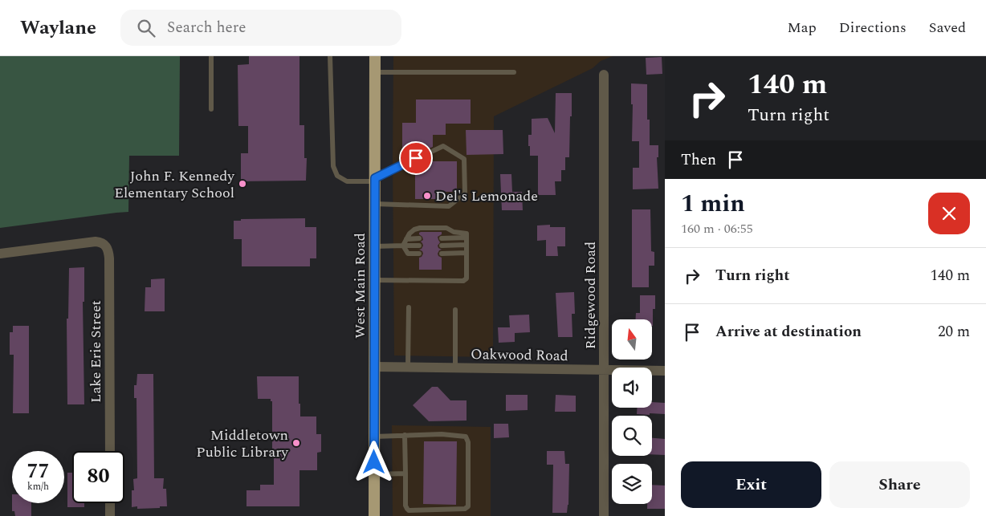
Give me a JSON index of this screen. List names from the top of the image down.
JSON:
{
  "streets": {
    "highway": ["West Main Road"],
    "street": ["Ridgewood Road", "Lake Erie Street", "Oakwood Road"]
  },
  "crossings": [
    ["West Main Road", "Oakwood Road"],
    ["Ridgewood Road", "Oakwood Road"]
  ],
  "places": ["John F. Kennedy Elementary School", "Del's Lemonade", "Middletown Public Library"],
  "north": "top",
  "page": {
    "header": "Waylane",
    "search": "Search here",
    "nav": ["Map", "Directions", "Saved"],
    "turn": ["140 m", "Turn right"],
    "then": "Then",
    "heading": ["1 min", "160 m · 06:55"],
    "list": [
      {
        "name": "Turn right",
        "value": "140 m"
      },
      {
        "name": "Arrive at destination",
        "value": "20 m"
      }
    ],
    "speed": "77 km/h",
    "limit": "80",
    "buttons": ["Exit", "Share"]
  }
}
